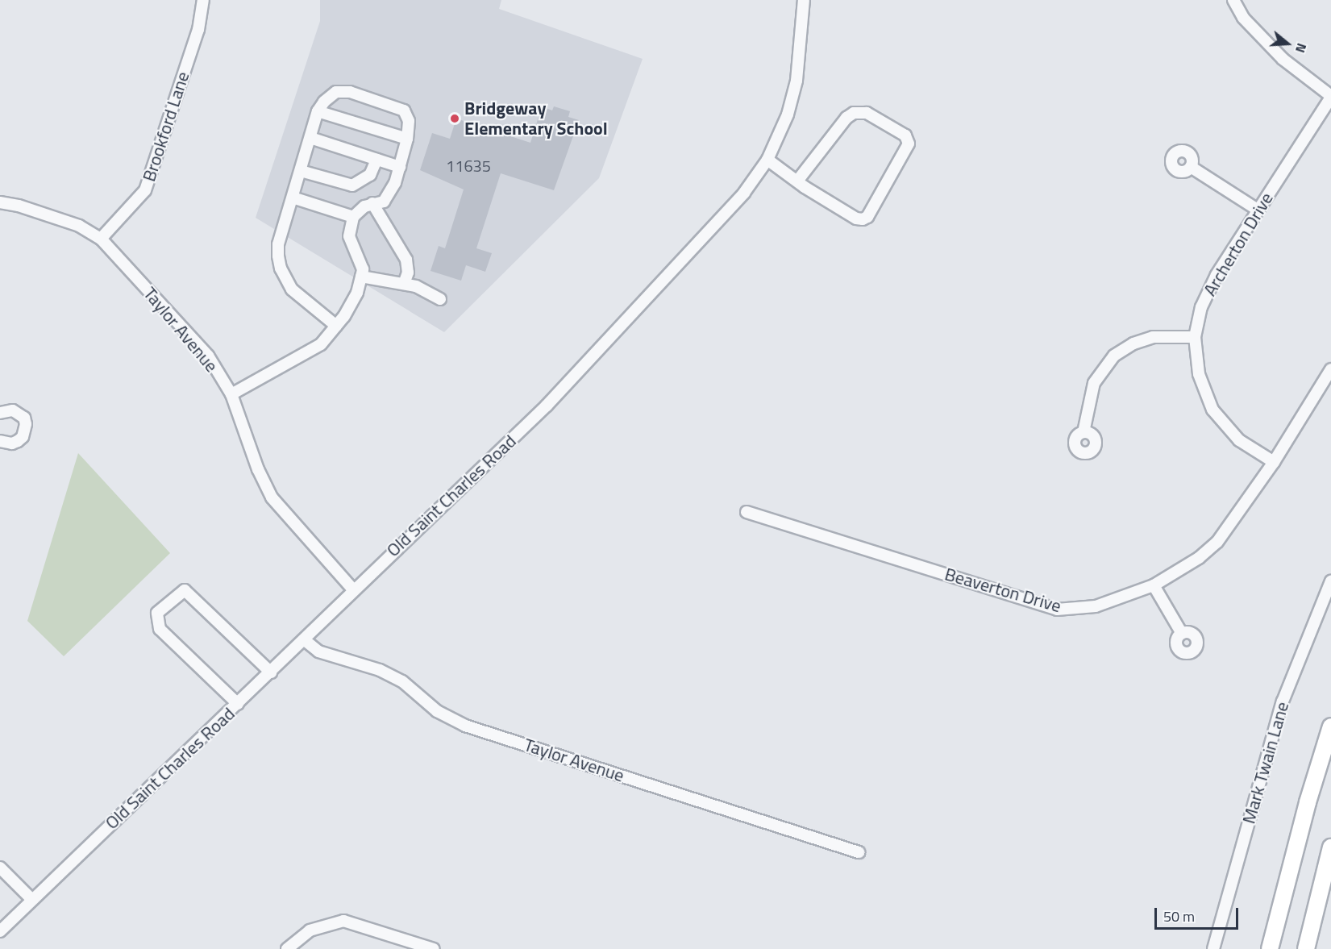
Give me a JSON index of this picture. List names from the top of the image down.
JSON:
{
  "streets": {
    "street": [
      "Brookford Lane",
      "Archerton Drive",
      "Taylor Avenue",
      "Old Saint Charles Road",
      "Beaverton Drive",
      "Mark Twain Lane"
    ]
  },
  "crossings": [
    ["Brookford Lane", "Taylor Avenue"],
    ["Archerton Drive", "Beaverton Drive"],
    ["Taylor Avenue", "Old Saint Charles Road"]
  ],
  "places": ["Bridgeway Elementary School"],
  "house_numbers": ["11635"],
  "scale_bar": "50 m",
  "north": "right"
}
